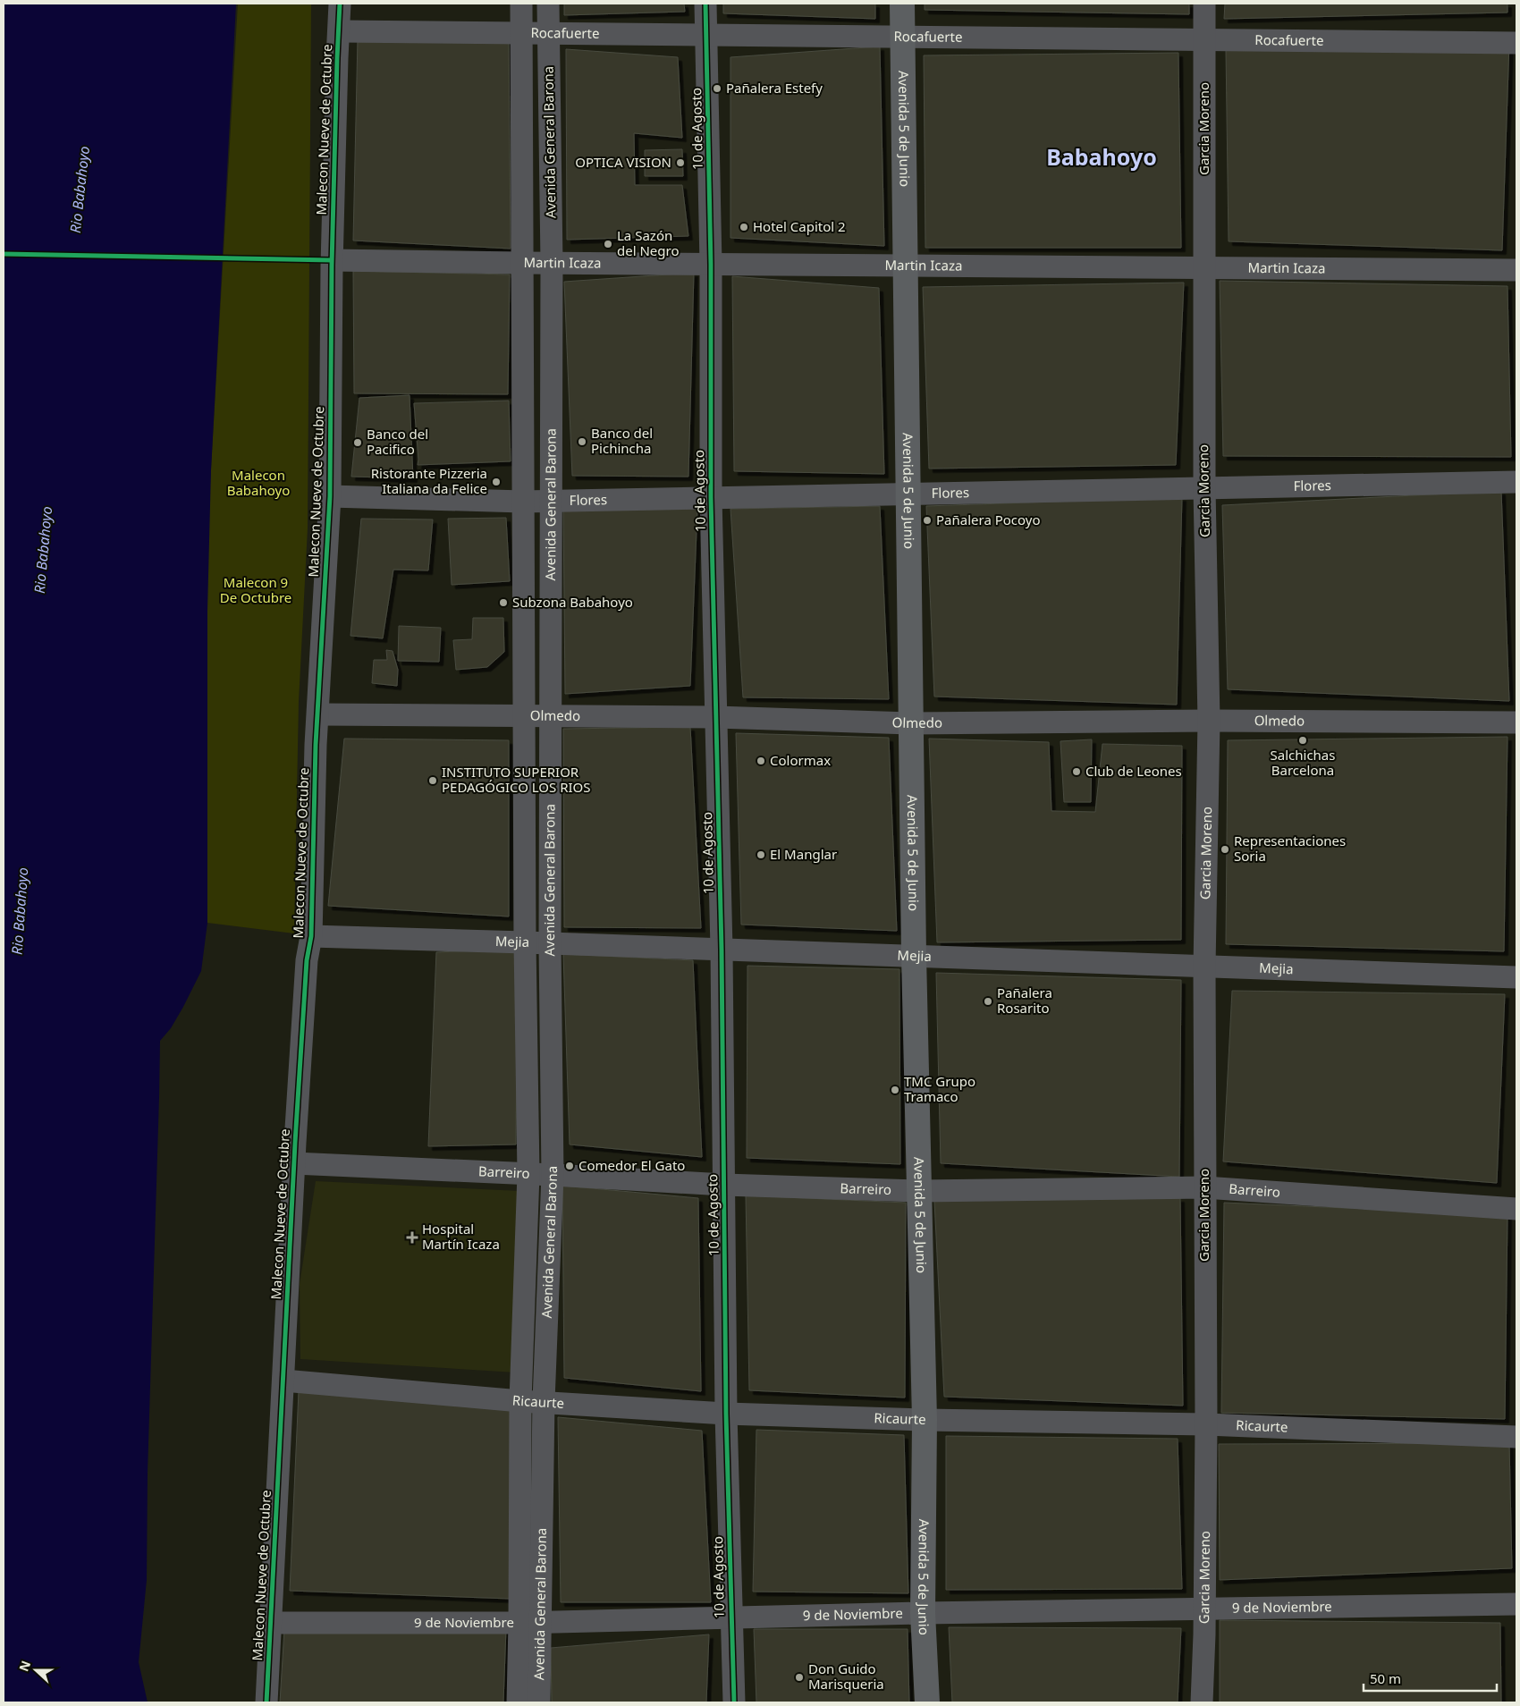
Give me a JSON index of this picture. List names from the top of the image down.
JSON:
{
  "streets": {
    "main road": ["Avenida 5 de Junio"],
    "street": [
      "Rocafuerte",
      "10 de Agosto",
      "Garcia Moreno",
      "Malecon Nueve de Octubre",
      "Avenida General Barona",
      "Martin Icaza",
      "Flores",
      "Olmedo",
      "Mejia",
      "Barreiro",
      "Ricaurte",
      "9 de Noviembre"
    ]
  },
  "crossings": [
    ["Rocafuerte", "10 de Agosto"],
    ["Rocafuerte", "Avenida 5 de Junio"],
    ["Rocafuerte", "Garcia Moreno"],
    ["Rocafuerte", "Malecon Nueve de Octubre"],
    ["Rocafuerte", "Avenida General Barona"],
    ["10 de Agosto", "Martin Icaza"],
    ["10 de Agosto", "Flores"],
    ["10 de Agosto", "Olmedo"],
    ["10 de Agosto", "Mejia"],
    ["10 de Agosto", "Barreiro"],
    ["10 de Agosto", "Ricaurte"],
    ["10 de Agosto", "9 de Noviembre"],
    ["Avenida 5 de Junio", "Martin Icaza"],
    ["Avenida 5 de Junio", "Flores"],
    ["Avenida 5 de Junio", "Olmedo"],
    ["Avenida 5 de Junio", "Mejia"],
    ["Avenida 5 de Junio", "Barreiro"],
    ["Avenida 5 de Junio", "Ricaurte"],
    ["Avenida 5 de Junio", "9 de Noviembre"],
    ["Garcia Moreno", "Martin Icaza"],
    ["Garcia Moreno", "Flores"],
    ["Garcia Moreno", "Olmedo"],
    ["Garcia Moreno", "Mejia"],
    ["Garcia Moreno", "Barreiro"],
    ["Garcia Moreno", "Ricaurte"],
    ["Garcia Moreno", "9 de Noviembre"],
    ["Malecon Nueve de Octubre", "Martin Icaza"],
    ["Malecon Nueve de Octubre", "Flores"],
    ["Malecon Nueve de Octubre", "Olmedo"],
    ["Malecon Nueve de Octubre", "Mejia"],
    ["Malecon Nueve de Octubre", "Barreiro"],
    ["Malecon Nueve de Octubre", "Ricaurte"],
    ["Malecon Nueve de Octubre", "9 de Noviembre"],
    ["Avenida General Barona", "Martin Icaza"],
    ["Avenida General Barona", "Flores"],
    ["Avenida General Barona", "Olmedo"],
    ["Avenida General Barona", "Mejia"],
    ["Avenida General Barona", "Barreiro"],
    ["Avenida General Barona", "Ricaurte"],
    ["Avenida General Barona", "9 de Noviembre"]
  ],
  "districts": ["Babahoyo"],
  "water": ["Rio Babahoyo"],
  "parks": ["Malecon Babahoyo", "Malecon 9 De Octubre"],
  "places": {
    "other": [
      "Pañalera Estefy",
      "OPTICA VISION",
      "Hotel Capitol 2",
      "La Sazón del Negro",
      "Banco del Pichincha",
      "Banco del Pacifico",
      "Ristorante Pizzeria Italiana da Felice",
      "Pañalera Pocoyo",
      "Subzona Babahoyo",
      "Salchichas Barcelona",
      "Colormax",
      "Club de Leones",
      "INSTITUTO SUPERIOR PEDAGÓGICO LOS RIOS",
      "Representaciones Soria",
      "El Manglar",
      "Pañalera Rosarito",
      "TMC Grupo Tramaco",
      "Comedor El Gato",
      "Don Guido Marisqueria"
    ],
    "health": ["Hospital Martín Icaza"]
  },
  "scale_bar": "50 m",
  "north": "left"
}
